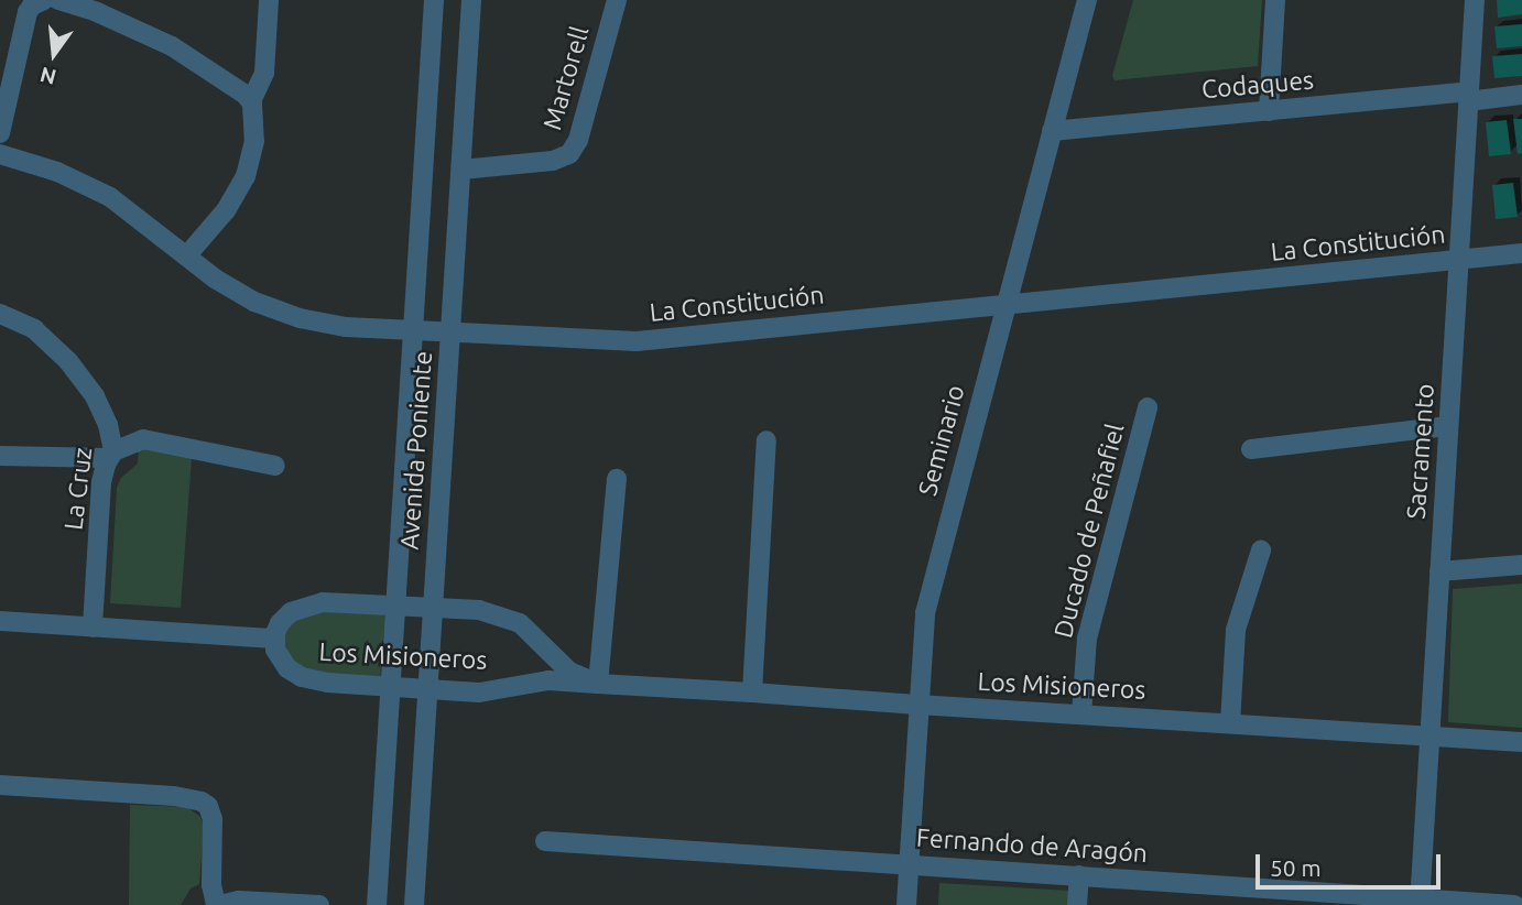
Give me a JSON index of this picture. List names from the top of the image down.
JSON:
{
  "streets": {
    "street": [
      "Martorell",
      "Codaques",
      "La Constitución",
      "Seminario",
      "Avenida Poniente",
      "Sacramento",
      "La Cruz",
      "Ducado de Peñafiel",
      "Los Misioneros",
      "Fernando de Aragón"
    ]
  },
  "crossings": [
    ["Martorell", "Avenida Poniente"],
    ["Codaques", "Seminario"],
    ["Codaques", "Sacramento"],
    ["La Constitución", "Seminario"],
    ["La Constitución", "Avenida Poniente"],
    ["La Constitución", "Sacramento"],
    ["Seminario", "Los Misioneros"],
    ["Seminario", "Fernando de Aragón"],
    ["Avenida Poniente", "Los Misioneros"],
    ["Sacramento", "Los Misioneros"],
    ["Sacramento", "Fernando de Aragón"],
    ["Ducado de Peñafiel", "Los Misioneros"]
  ],
  "scale_bar": "50 m",
  "north": "bottom"
}
